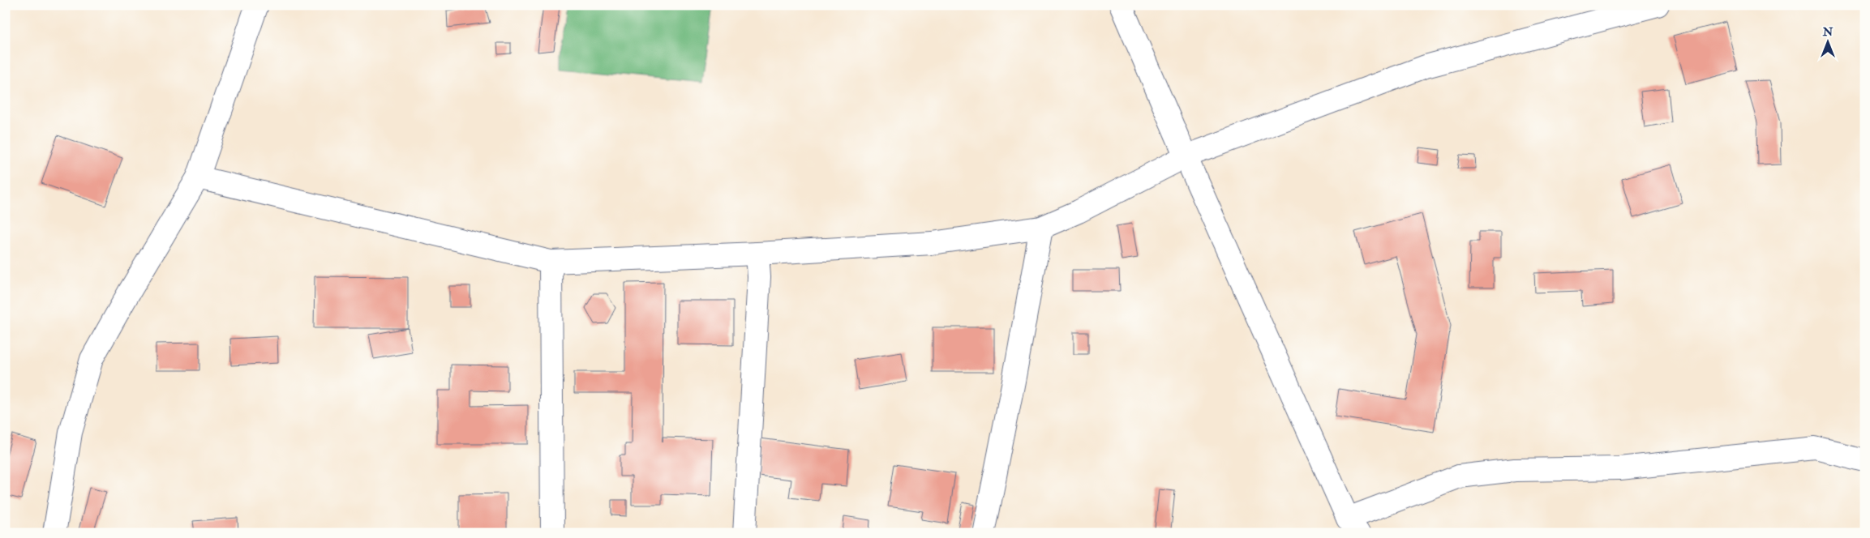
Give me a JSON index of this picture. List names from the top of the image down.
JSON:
{
  "north": "top"
}
